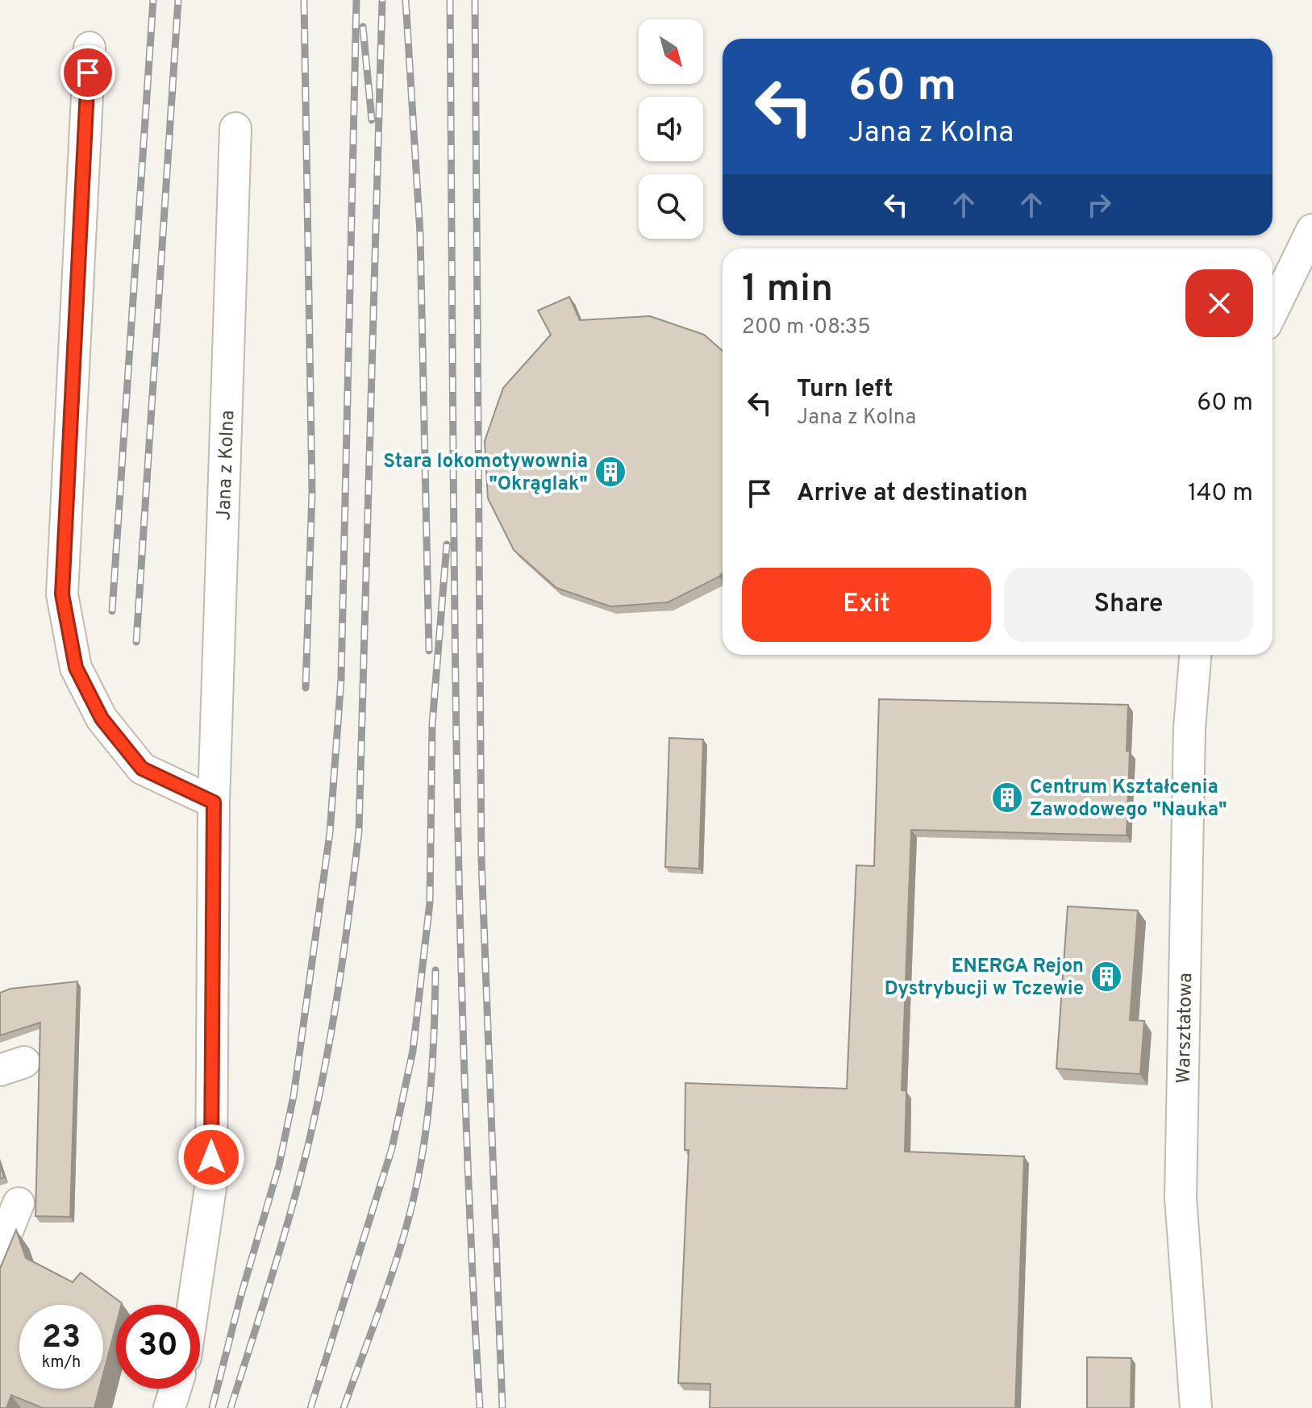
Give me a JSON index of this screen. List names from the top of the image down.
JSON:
{
  "streets": {
    "street": ["Jana z Kolna", "Warsztatowa"]
  },
  "places": {
    "building": ["Stara lokomotywownia \"Okrąglak\"", "Centrum Kształcenia Zawodowego \"Nauka\"", "ENERGA Rejon Dystrybucji w Tczewie"]
  },
  "north": "bottom right",
  "page": {
    "turn": ["60 m", "Jana z Kolna"],
    "heading": ["1 min", "200 m · 08:35"],
    "list": [
      {
        "name": "Turn left",
        "note": "Jana z Kolna",
        "value": "60 m"
      },
      {
        "name": "Arrive at destination",
        "value": "140 m"
      }
    ],
    "buttons": ["Exit", "Share"],
    "speed": "23 km/h",
    "limit": "30"
  }
}
